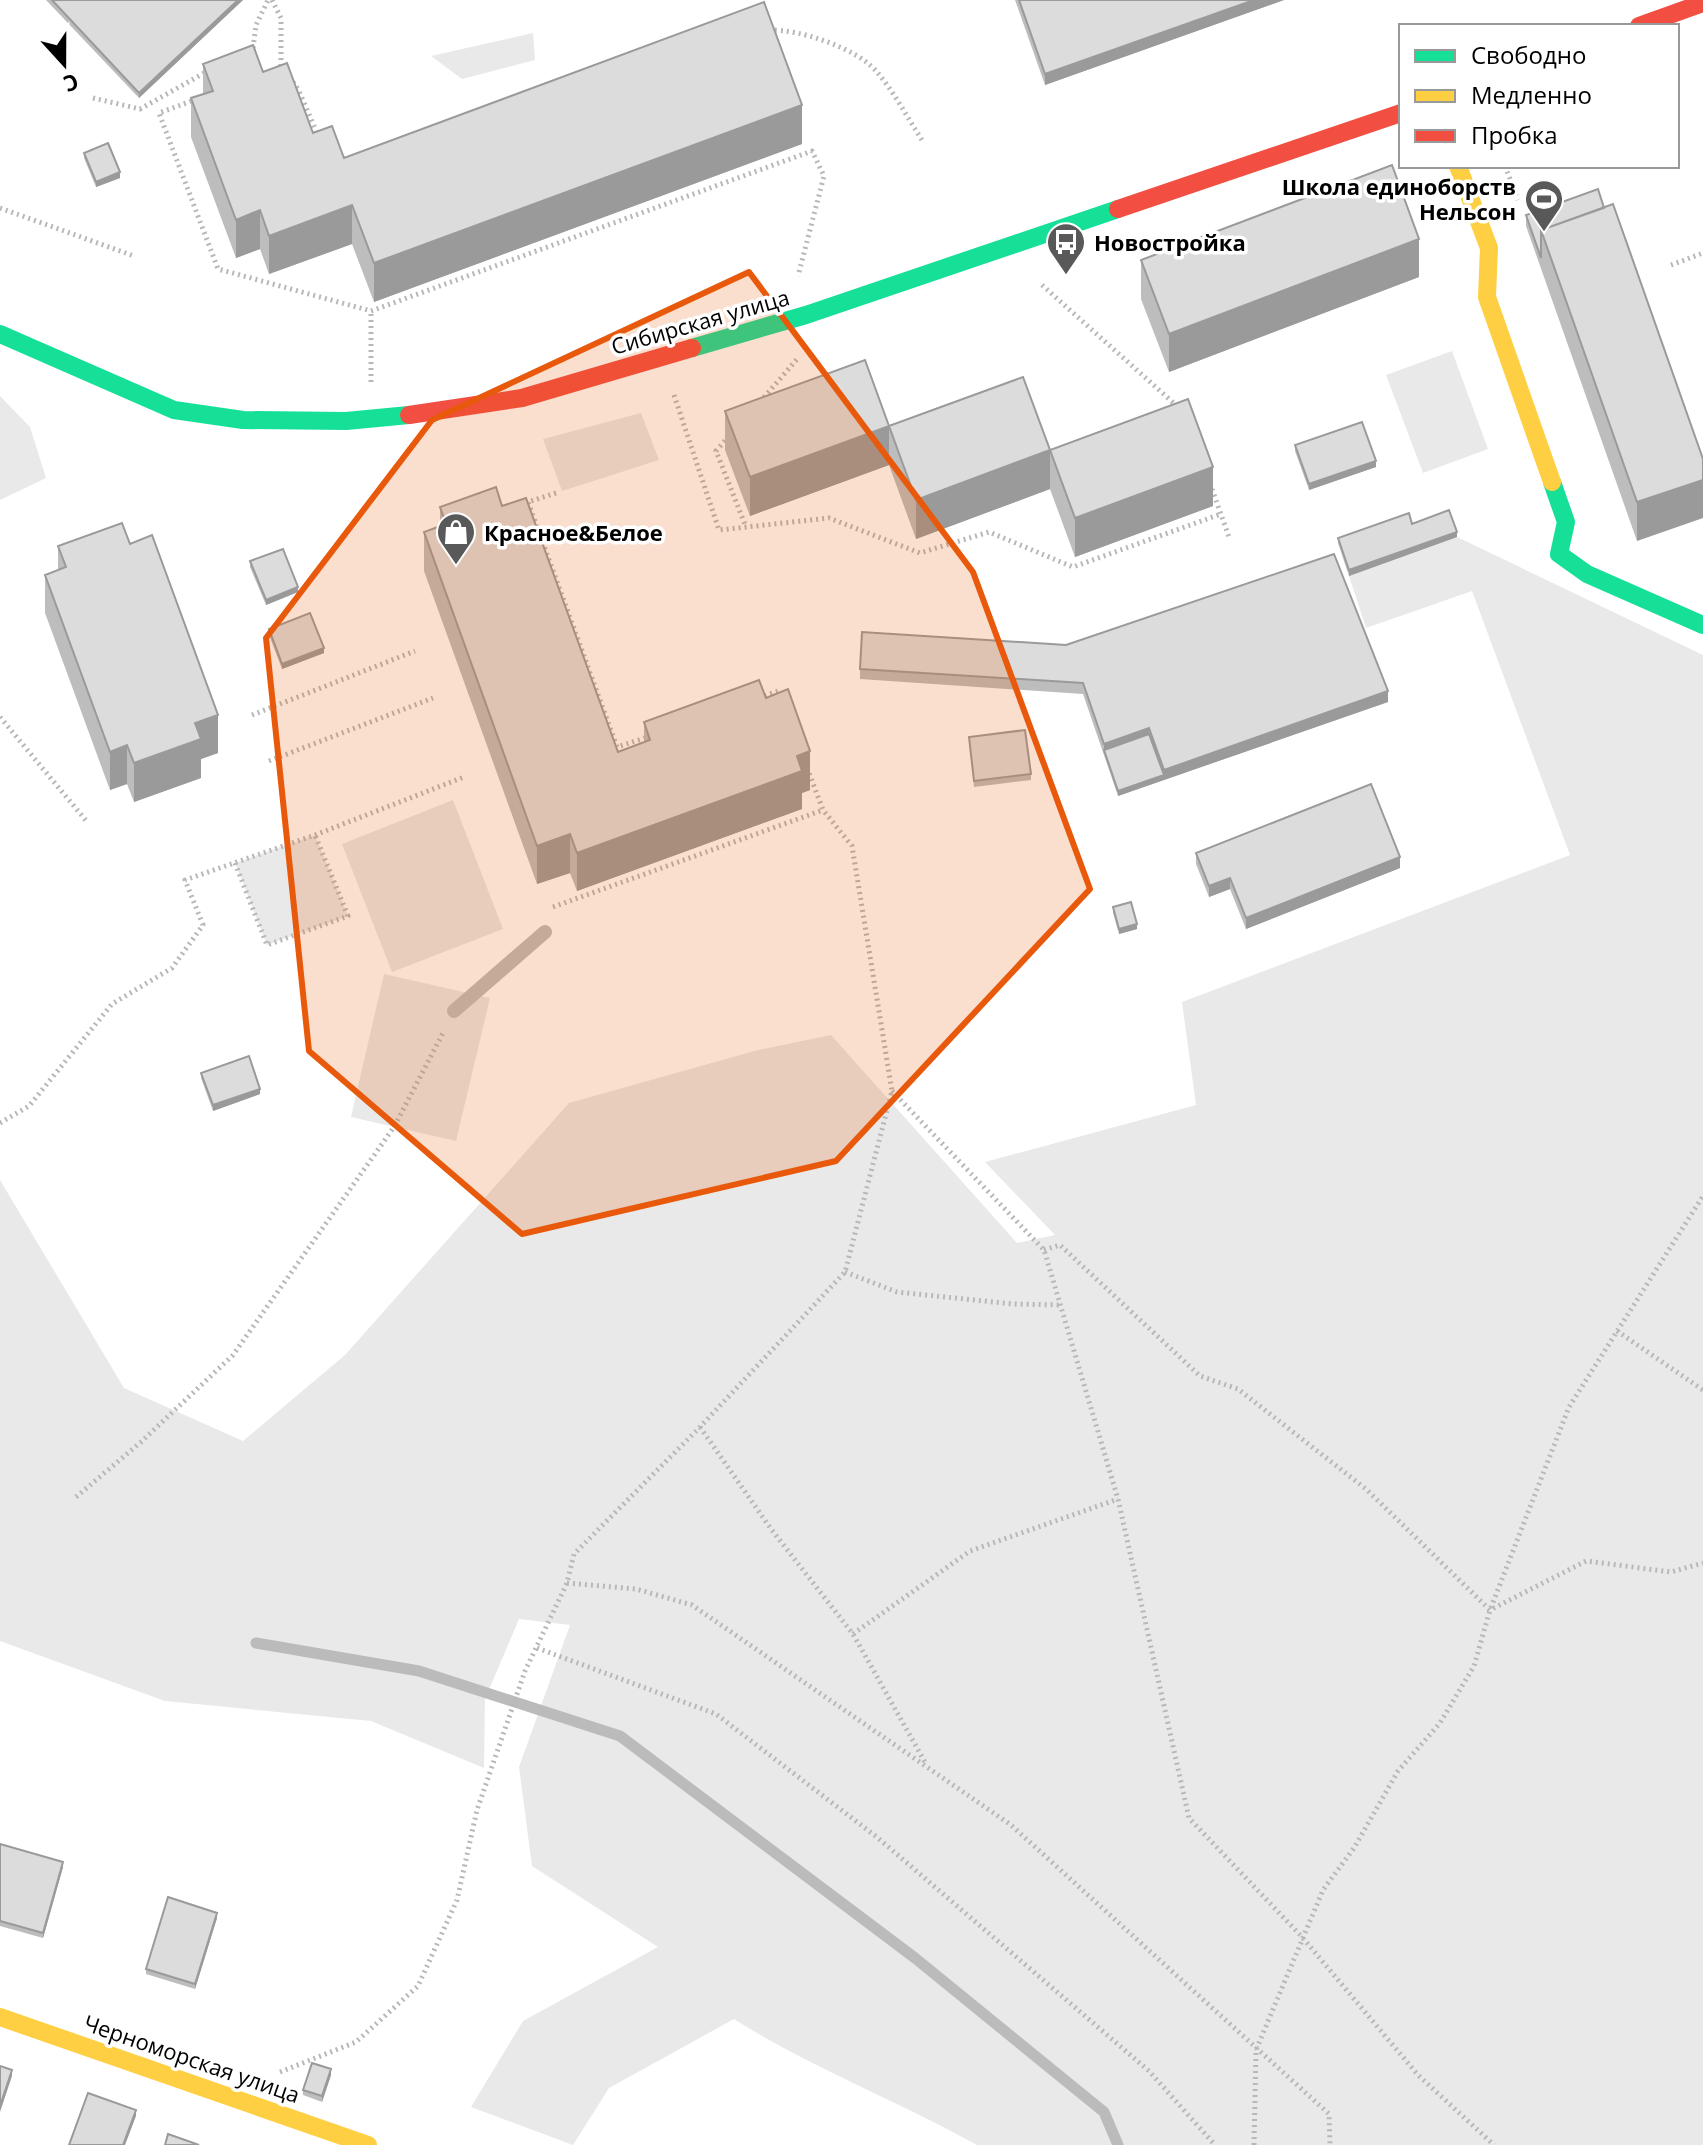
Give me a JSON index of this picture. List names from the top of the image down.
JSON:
{
  "streets": {
    "main road": ["Сибирская улица", "Черноморская улица"]
  },
  "places": {
    "sports": ["Школа единоборств Нельсон"],
    "bus stop": ["Новостройка"],
    "shop": ["Красное&Белое"]
  },
  "legend": ["Свободно", "Медленно", "Пробка"],
  "north": "bottom"
}
